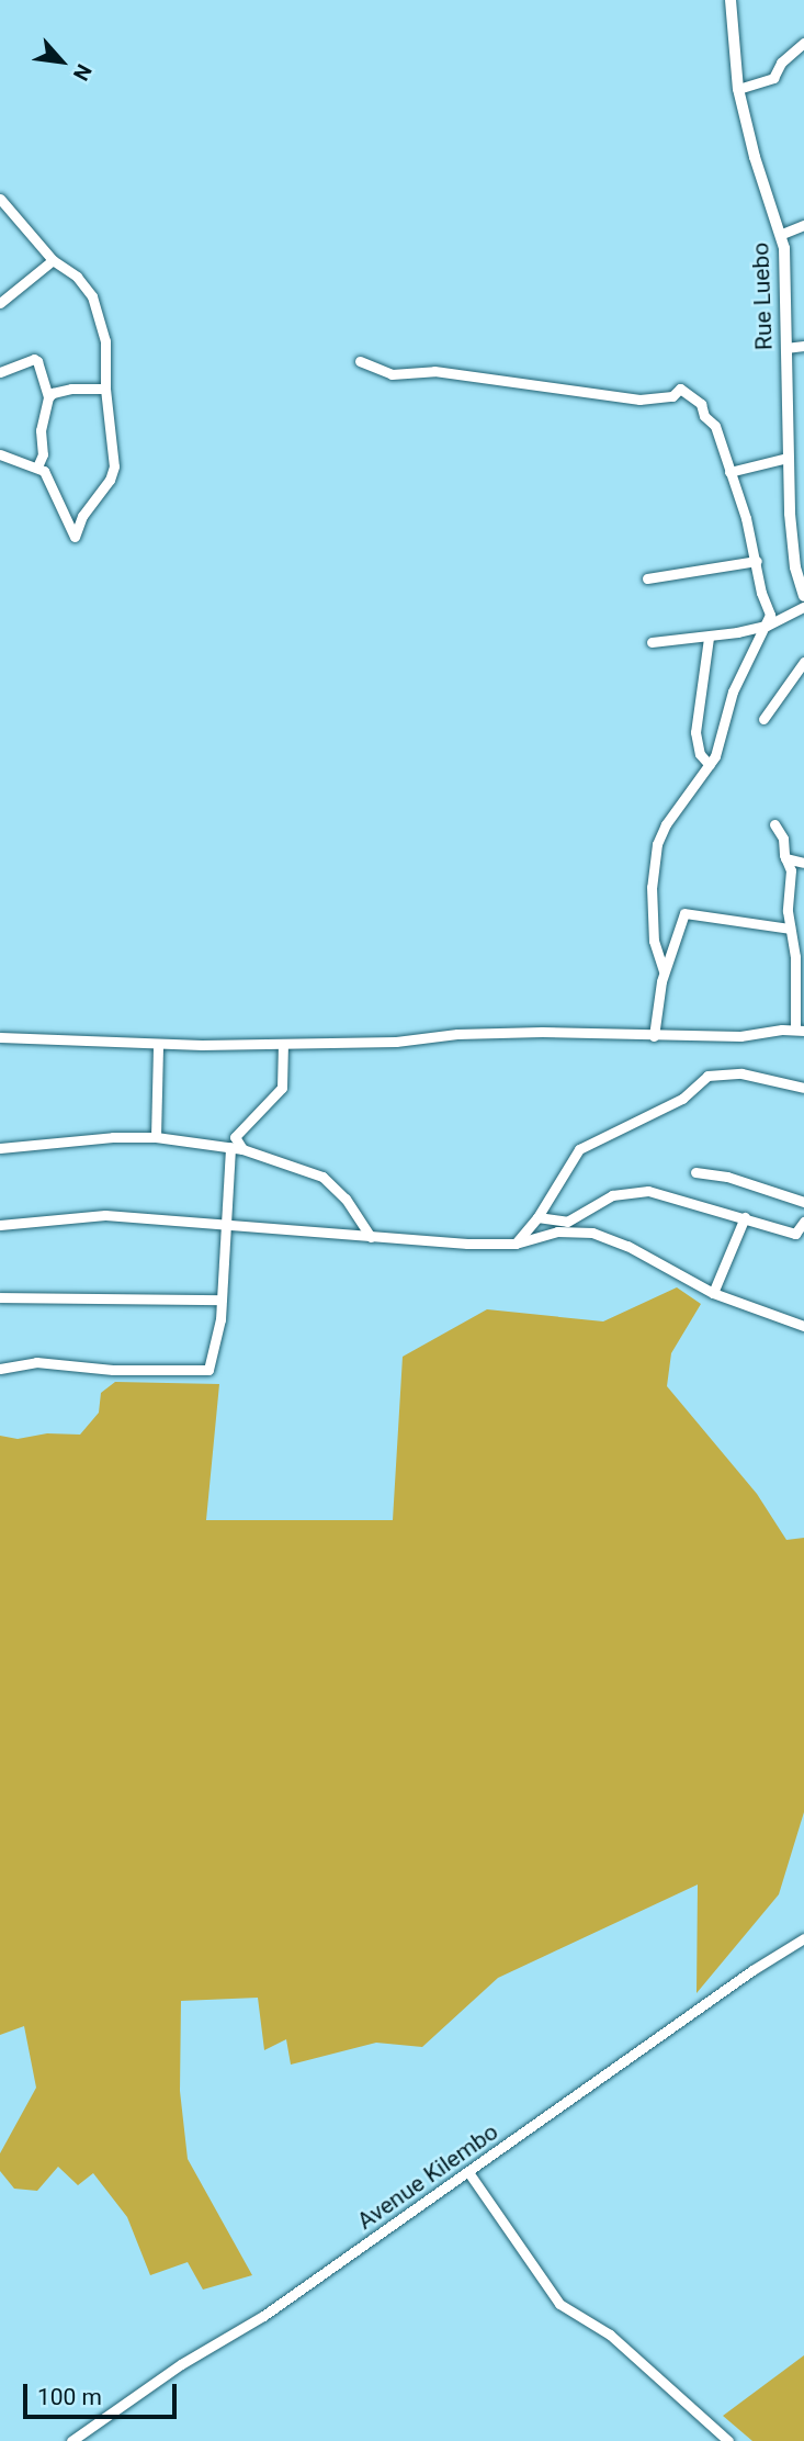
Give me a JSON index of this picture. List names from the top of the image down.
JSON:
{
  "streets": {
    "street": ["Rue Luebo", "Avenue Kilembo"]
  },
  "scale_bar": "100 m",
  "north": "bottom right"
}
